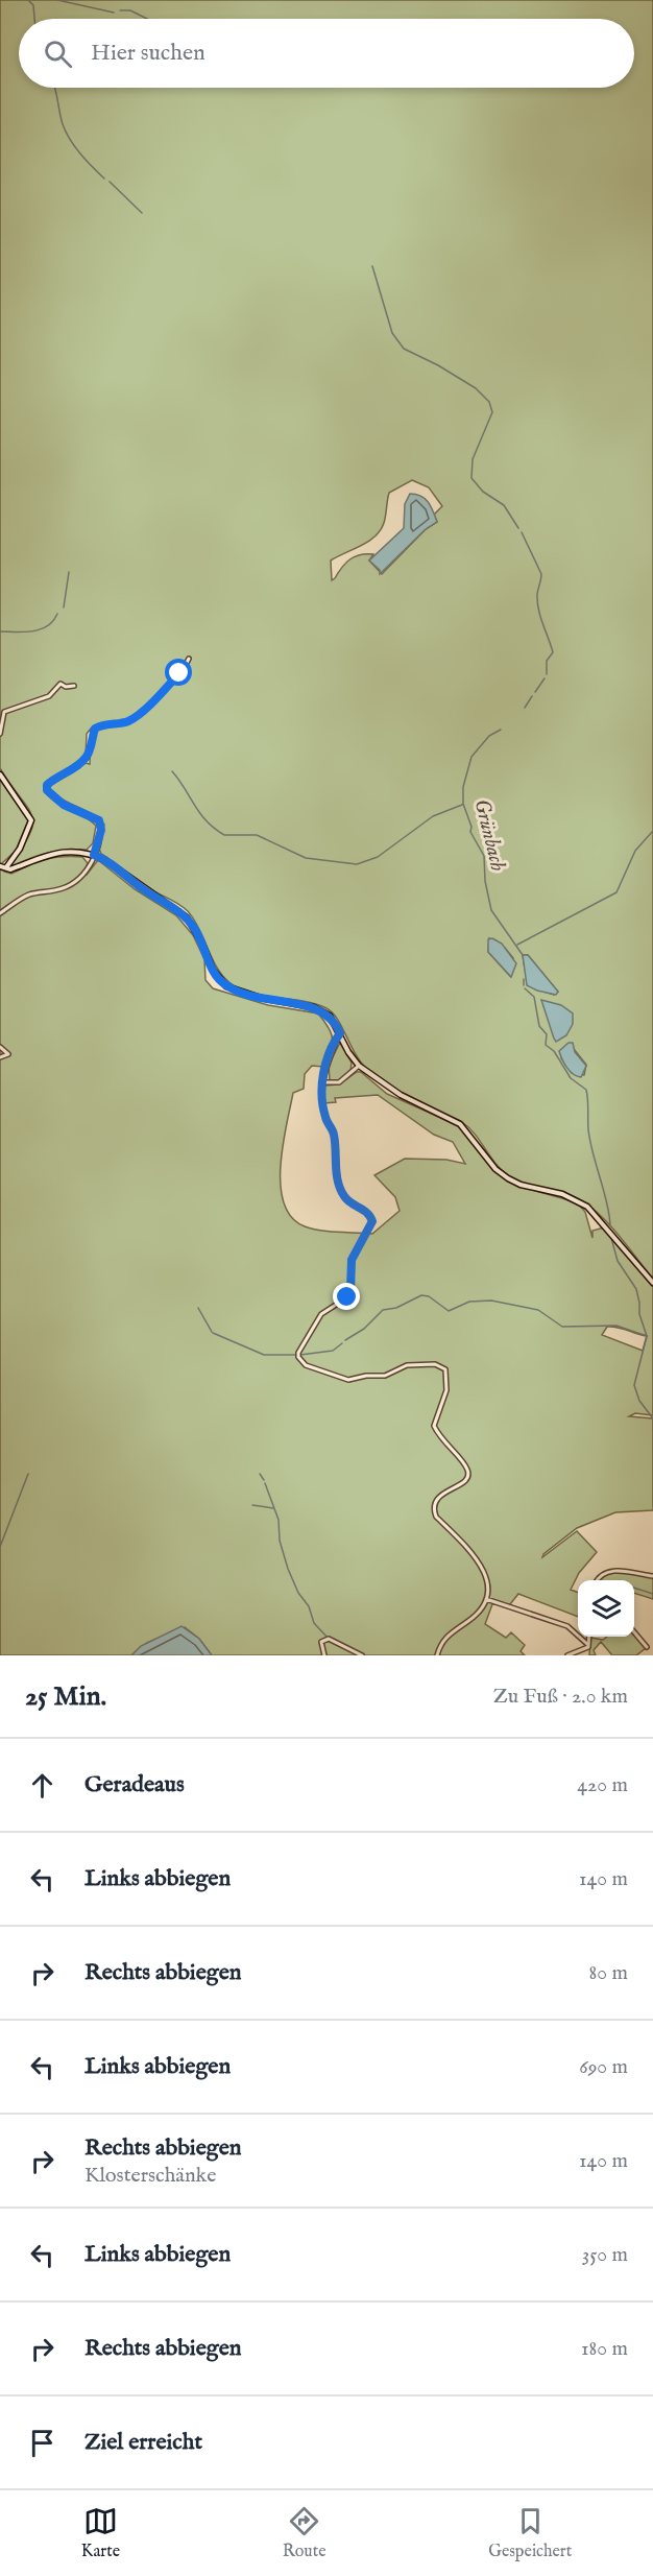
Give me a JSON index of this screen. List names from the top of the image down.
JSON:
{
  "water": ["Grünbach"],
  "page": {
    "search": "Hier suchen",
    "heading": ["25 Min.", "Zu Fuß · 2.0 km"],
    "list": [
      ["Geradeaus", "420 m"],
      ["Links abbiegen", "140 m"],
      ["Rechts abbiegen", "80 m"],
      ["Links abbiegen", "690 m"],
      ["Rechts abbiegen", "Klosterschänke", "140 m"],
      ["Links abbiegen", "350 m"],
      ["Rechts abbiegen", "180 m"],
      "Ziel erreicht"
    ],
    "nav": ["Karte", "Route", "Gespeichert"]
  }
}
